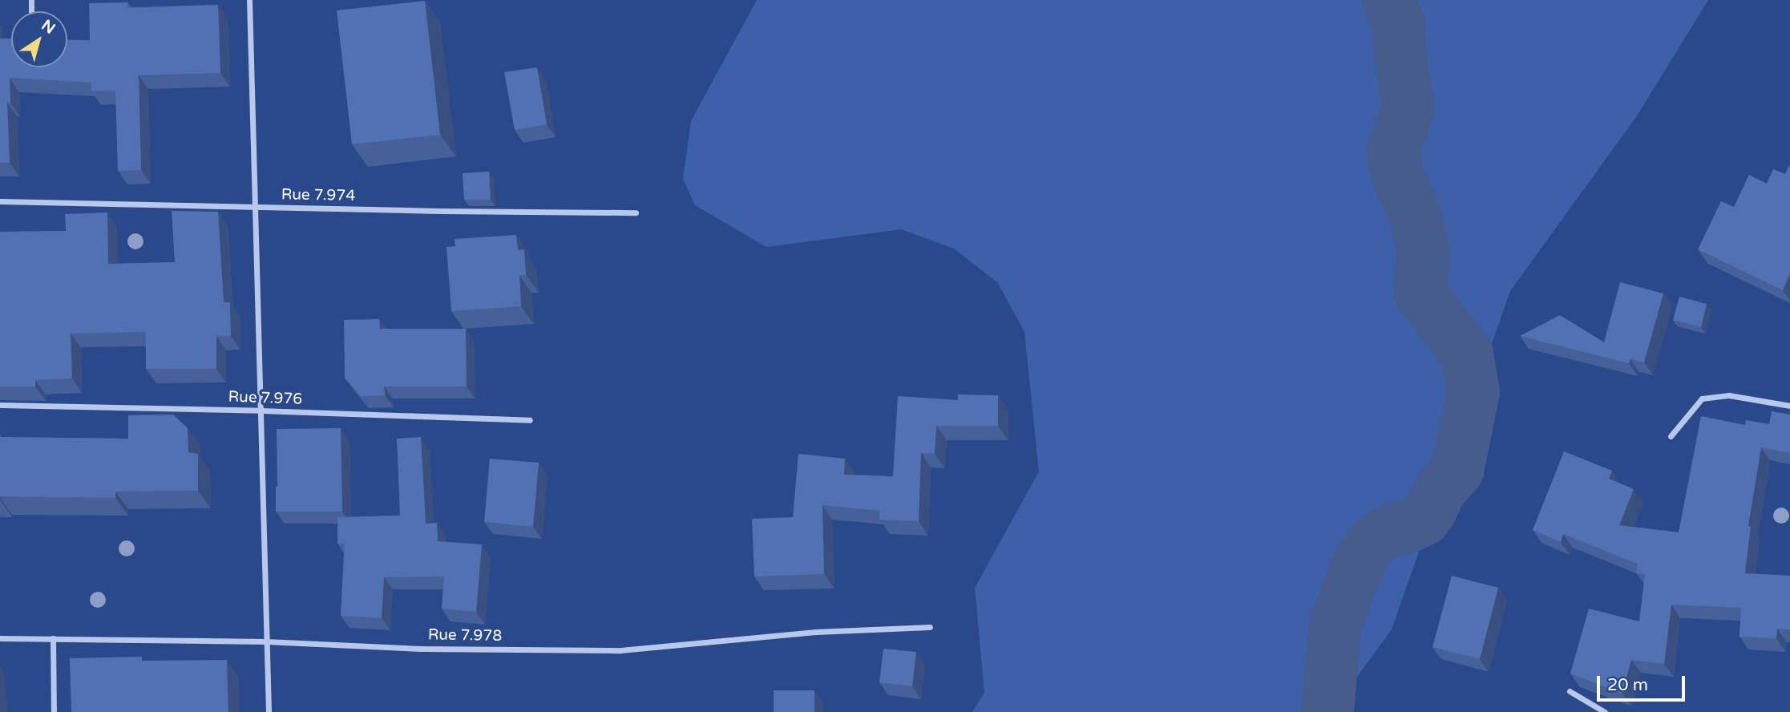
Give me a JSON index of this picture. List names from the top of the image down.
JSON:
{
  "streets": {
    "street": ["Rue 7.974", "Rue 7.976", "Rue 7.978"]
  },
  "scale_bar": "20 m",
  "north": "top right"
}
